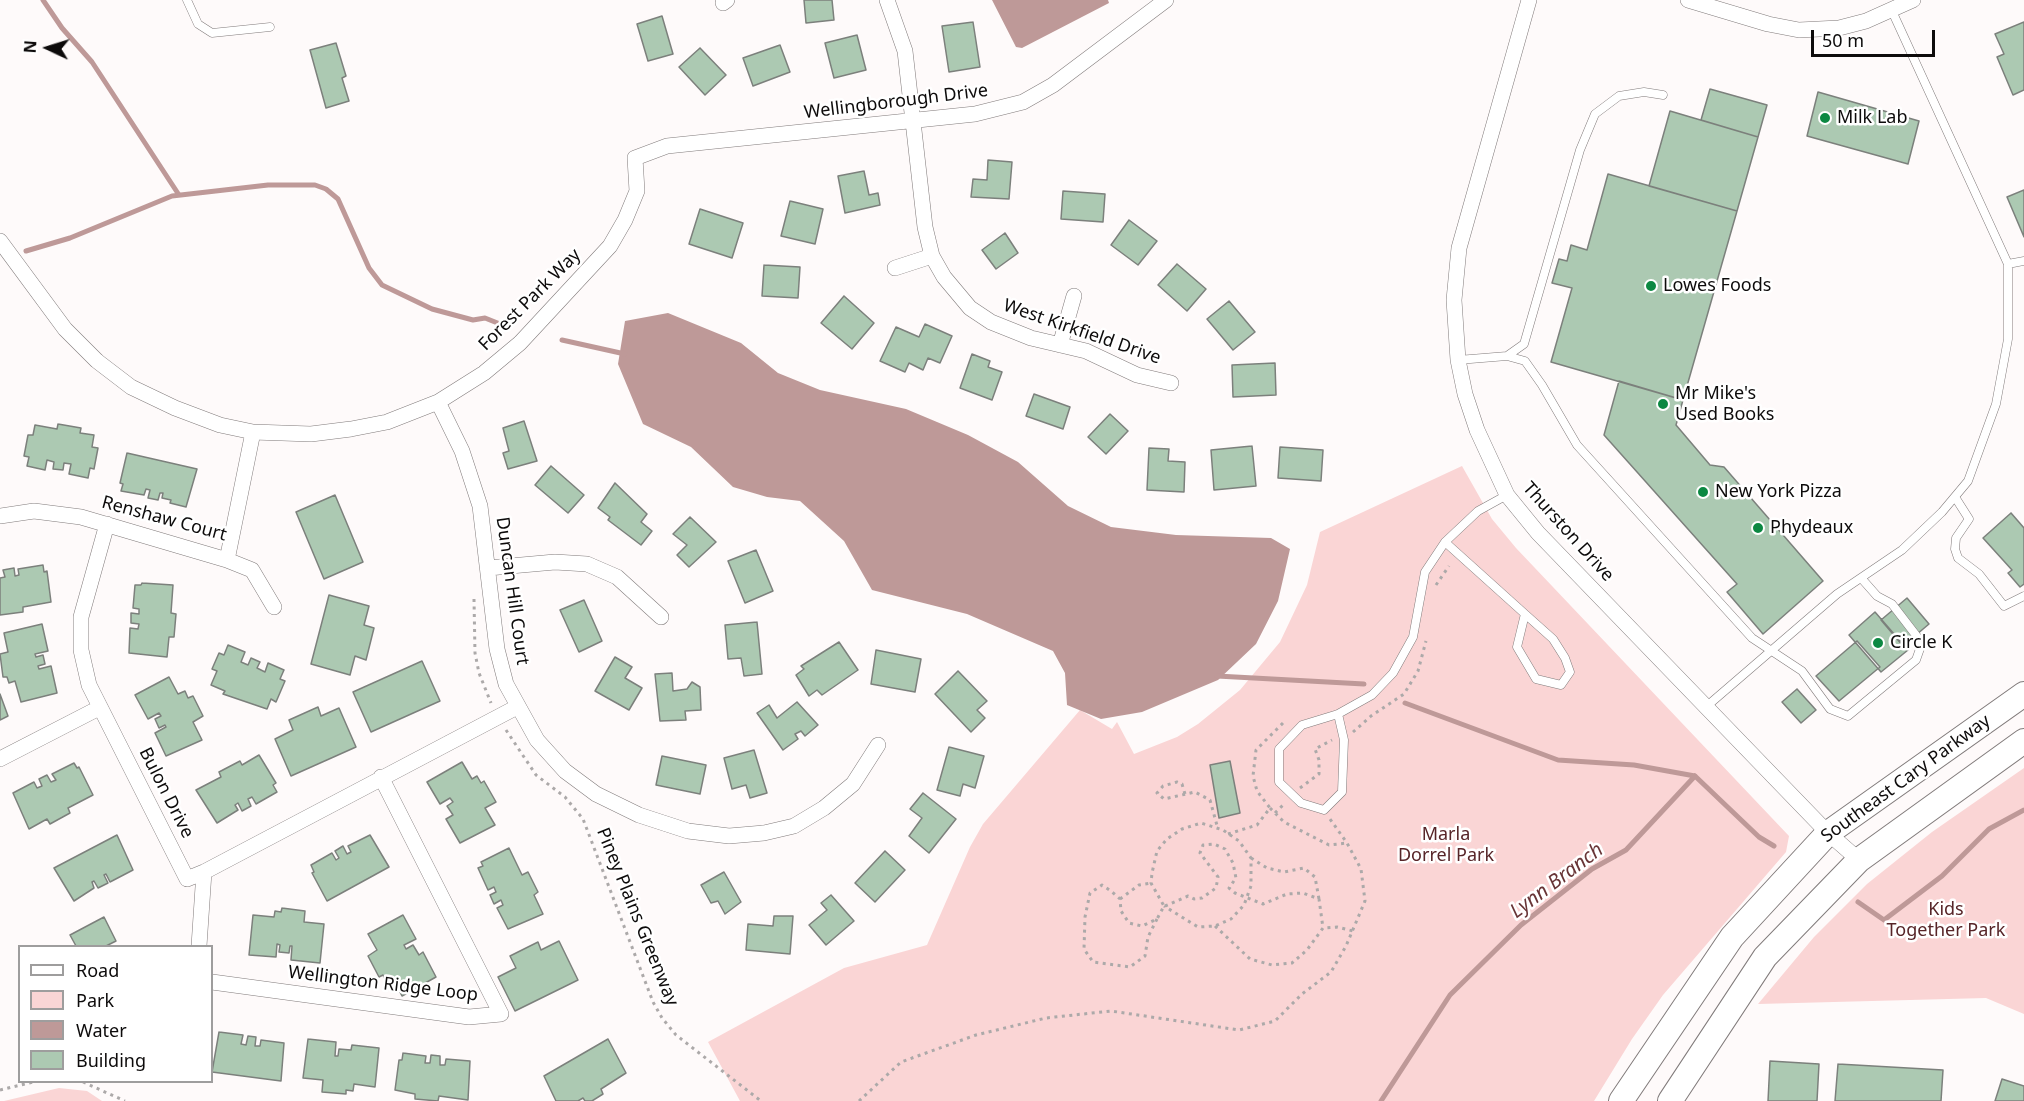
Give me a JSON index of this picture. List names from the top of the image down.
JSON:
{
  "streets": {
    "main road": ["Southeast Cary Parkway"],
    "street": [
      "Wellingborough Drive",
      "Forest Park Way",
      "West Kirkfield Drive",
      "Renshaw Court",
      "Thurston Drive",
      "Duncan Hill Court",
      "Bulon Drive",
      "Wellington Ridge Loop"
    ],
    "path": ["Piney Plains Greenway"]
  },
  "crossings": [
    ["Wellingborough Drive", "Forest Park Way"],
    ["Wellingborough Drive", "West Kirkfield Drive"],
    ["Forest Park Way", "Renshaw Court"],
    ["Forest Park Way", "Duncan Hill Court"],
    ["Renshaw Court", "Bulon Drive"],
    ["Thurston Drive", "Southeast Cary Parkway"]
  ],
  "water": ["Lynn Branch"],
  "parks": ["Marla Dorrel Park", "Kids Together Park"],
  "places": [
    "Milk Lab",
    "Lowes Foods",
    "Mr Mike's Used Books",
    "New York Pizza",
    "Phydeaux",
    "Circle K"
  ],
  "legend": [
    "Road",
    "Park",
    "Water",
    "Building"
  ],
  "scale_bar": "50 m",
  "north": "left"
}
